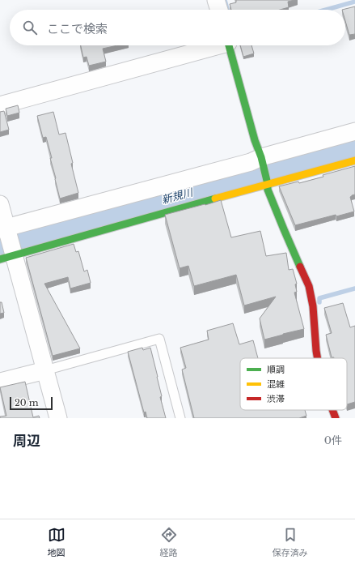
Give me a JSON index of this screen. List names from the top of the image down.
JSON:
{
  "water": ["新規川"],
  "legend": ["順調", "混雑", "渋滞"],
  "scale_bar": "20 m",
  "page": {
    "search": "ここで検索",
    "scale": "20 m",
    "heading": ["周辺", "0件"],
    "nav": ["地図", "経路", "保存済み"]
  }
}
